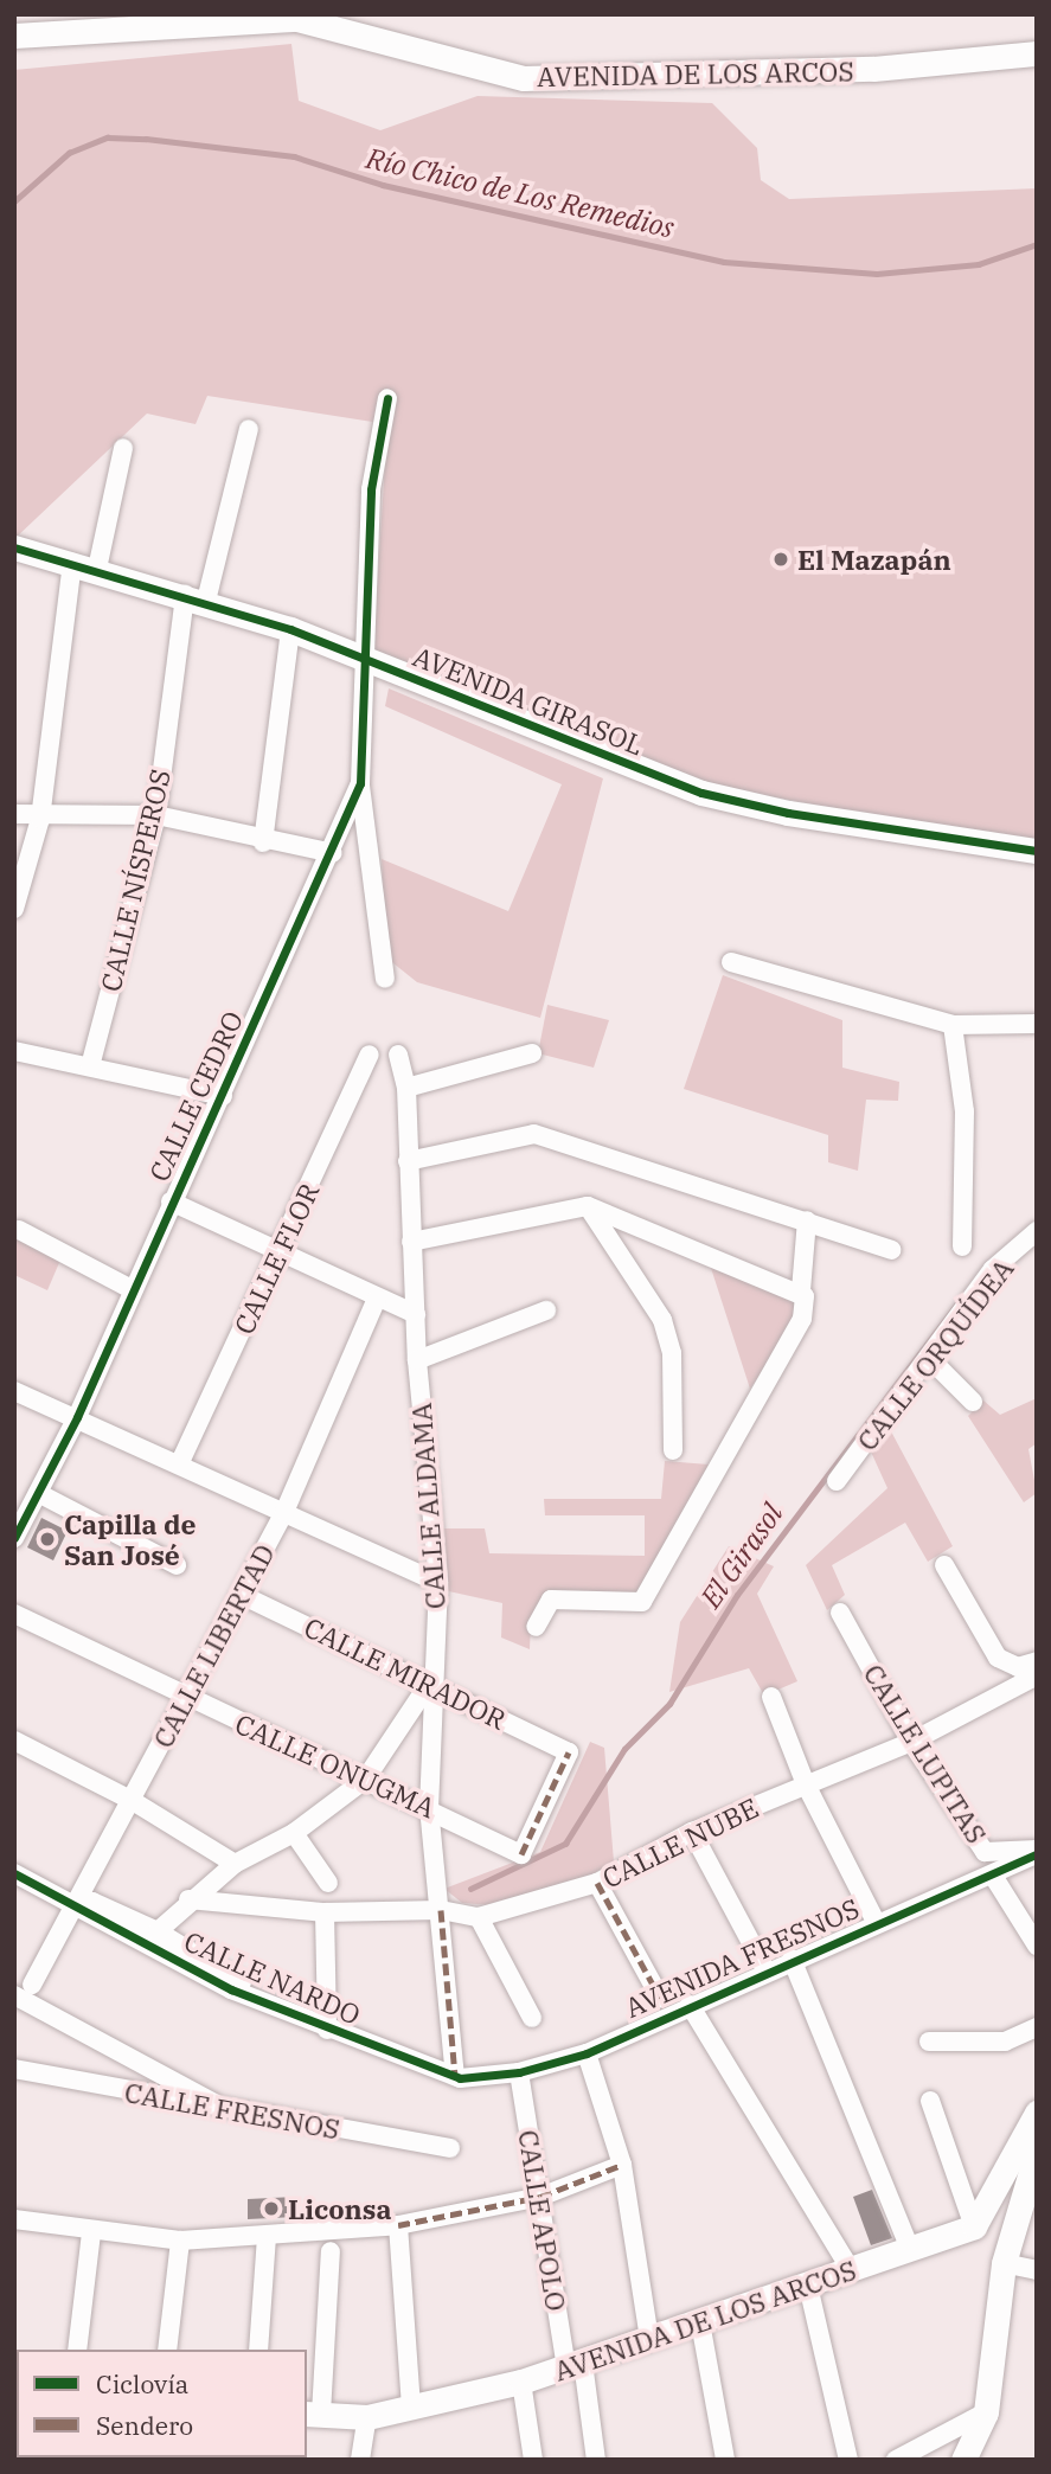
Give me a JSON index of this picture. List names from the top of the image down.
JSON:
{
  "streets": {
    "main road": ["AVENIDA DE LOS ARCOS", "AVENIDA GIRASOL"],
    "street": [
      "CALLE NÍSPEROS",
      "CALLE CEDRO",
      "CALLE FLOR",
      "CALLE ORQUÍDEA",
      "CALLE ALDAMA",
      "CALLE LIBERTAD",
      "CALLE MIRADOR",
      "CALLE LUPITAS",
      "CALLE ONUGMA",
      "CALLE NUBE",
      "AVENIDA FRESNOS",
      "CALLE NARDO",
      "CALLE FRESNOS",
      "CALLE APOLO"
    ]
  },
  "crossings": [
    ["AVENIDA DE LOS ARCOS", "CALLE APOLO"],
    ["AVENIDA GIRASOL", "CALLE NÍSPEROS"],
    ["AVENIDA GIRASOL", "CALLE CEDRO"],
    ["CALLE ALDAMA", "CALLE MIRADOR"],
    ["CALLE ALDAMA", "CALLE ONUGMA"],
    ["CALLE ALDAMA", "CALLE NUBE"],
    ["CALLE ALDAMA", "CALLE NARDO"],
    ["CALLE LIBERTAD", "CALLE MIRADOR"],
    ["CALLE LIBERTAD", "CALLE ONUGMA"],
    ["CALLE LIBERTAD", "CALLE NARDO"],
    ["CALLE MIRADOR", "CALLE ONUGMA"],
    ["CALLE LUPITAS", "CALLE NUBE"],
    ["CALLE LUPITAS", "AVENIDA FRESNOS"],
    ["AVENIDA FRESNOS", "CALLE NARDO"],
    ["AVENIDA FRESNOS", "CALLE APOLO"]
  ],
  "water": ["Río Chico de Los Remedios", "El Girasol"],
  "places": ["El Mazapán", "Capilla de San José", "Liconsa"],
  "legend": ["Ciclovía", "Sendero"]
}
